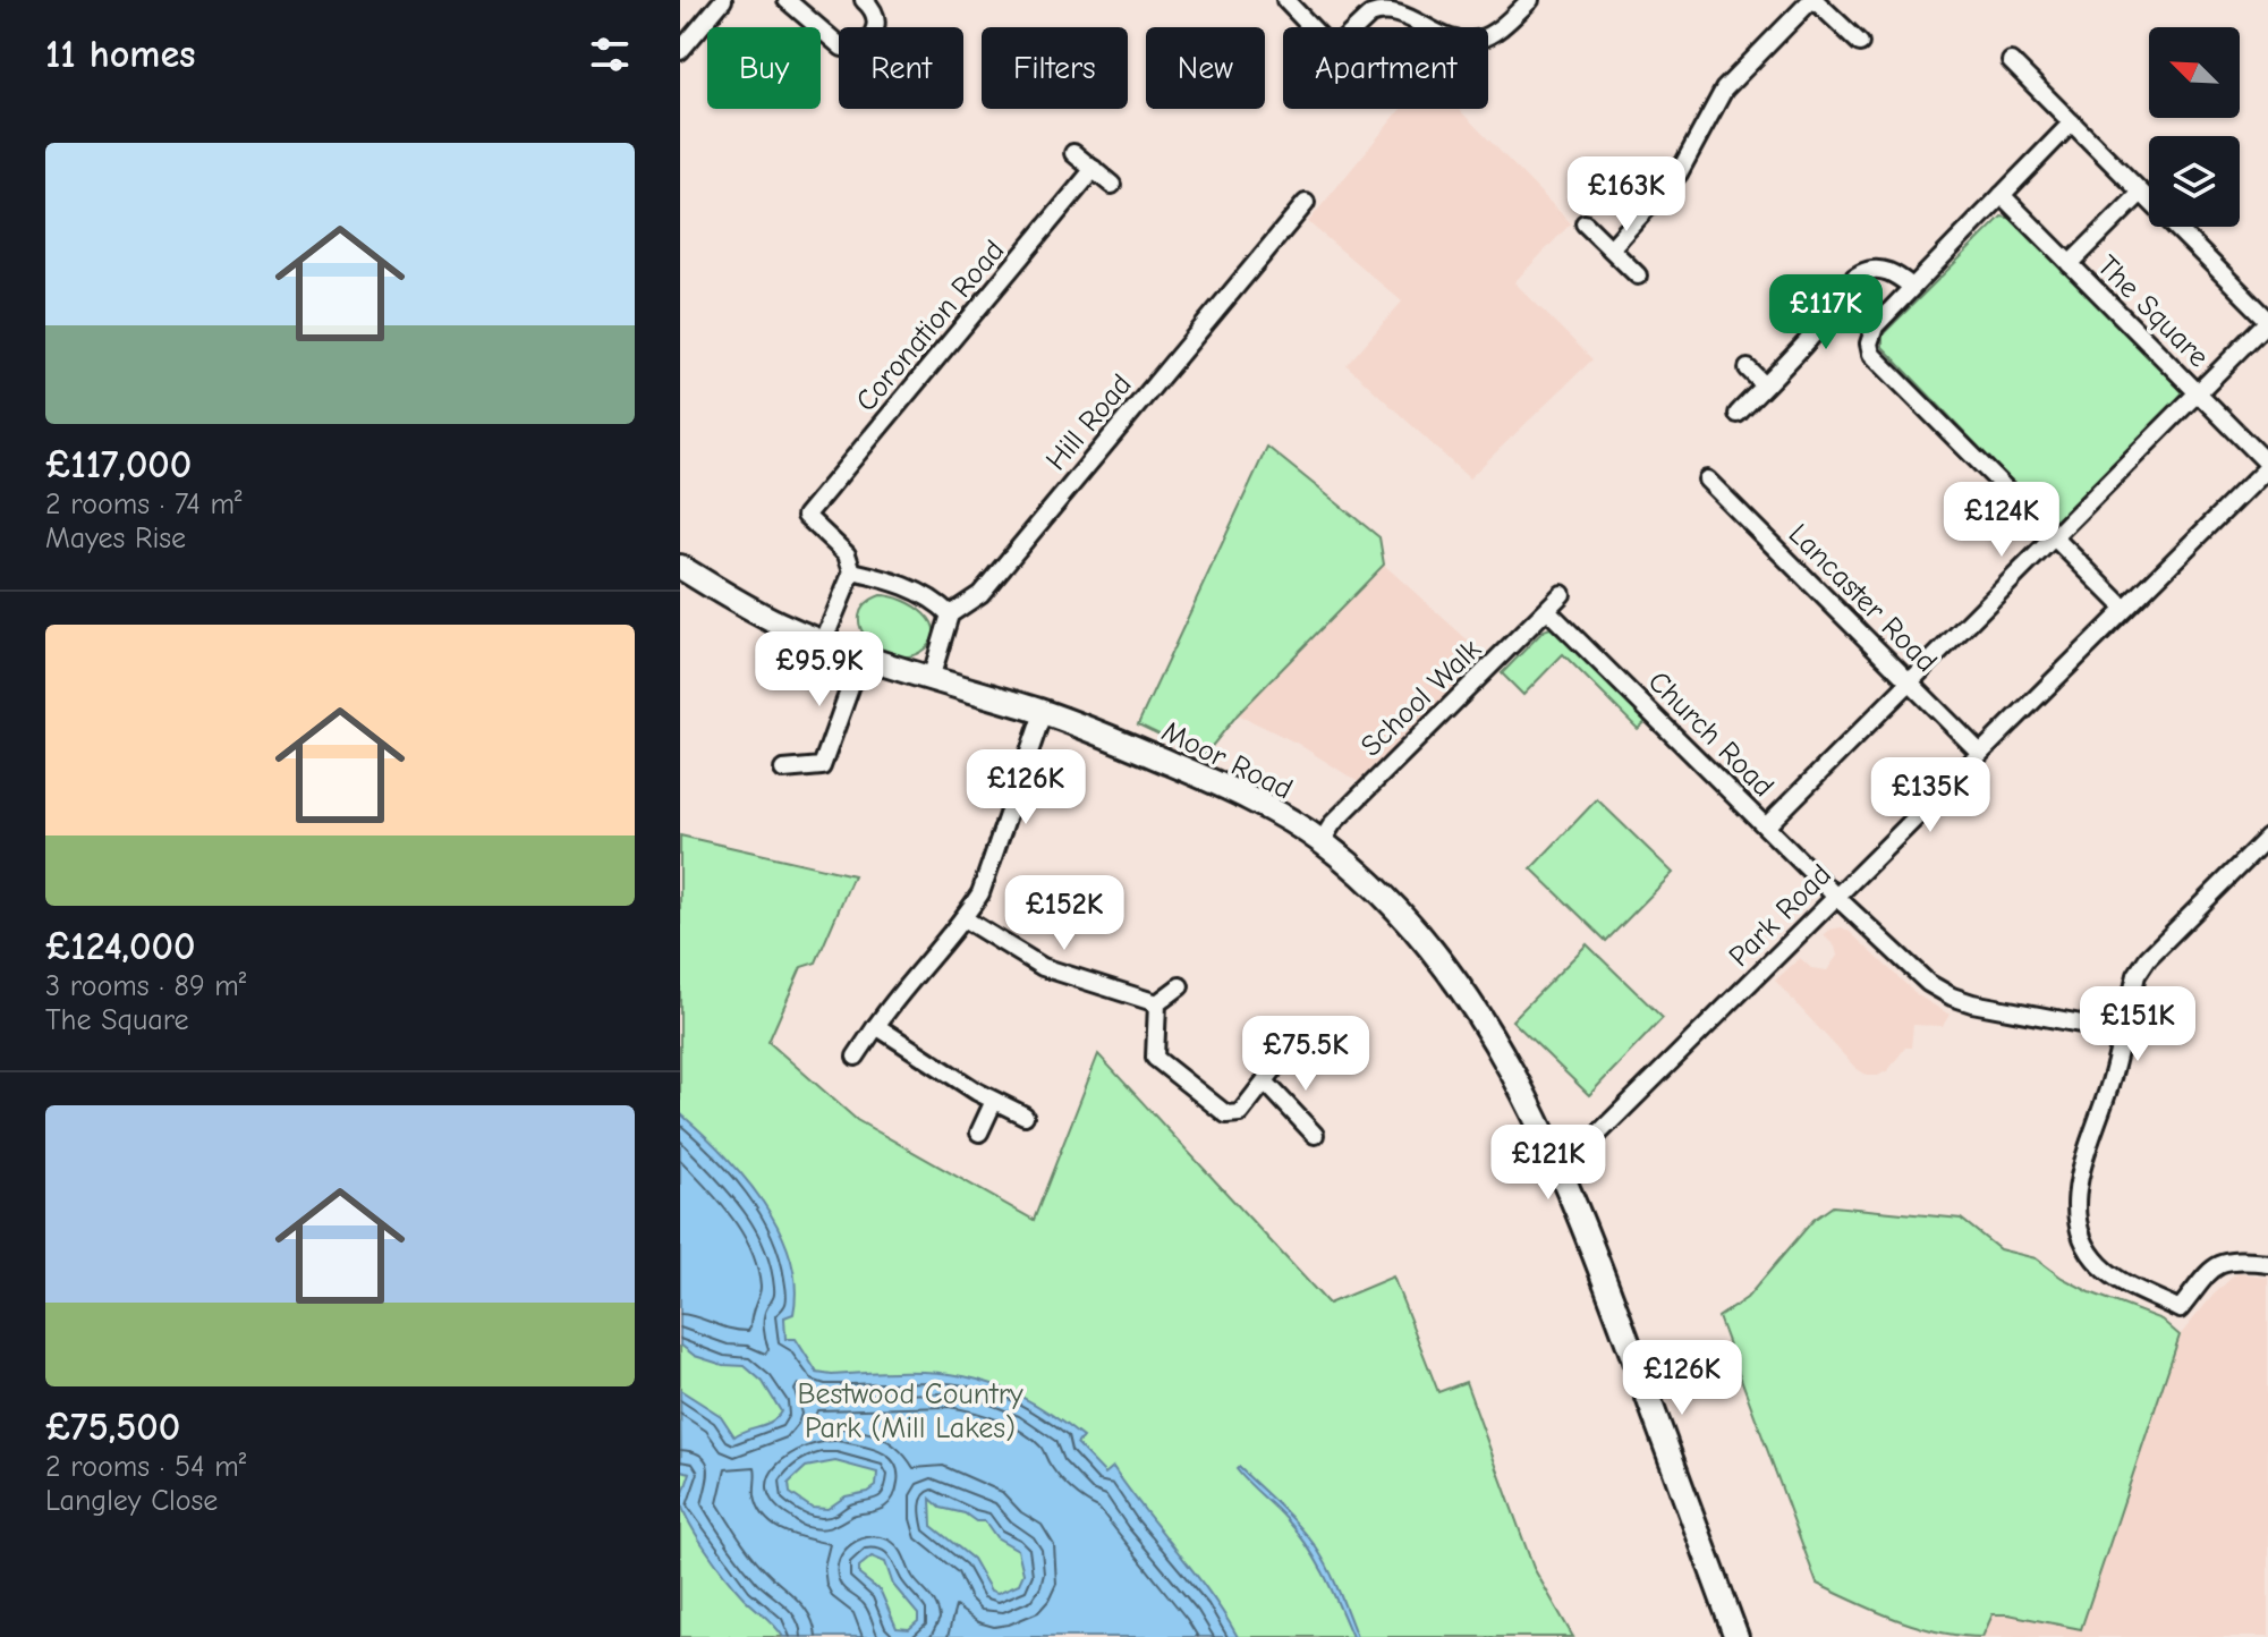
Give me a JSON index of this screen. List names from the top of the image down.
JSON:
{
  "streets": {
    "main road": ["Moor Road"],
    "street": [
      "The Square",
      "Coronation Road",
      "Hill Road",
      "Lancaster Road",
      "School Walk",
      "Church Road",
      "Park Road"
    ]
  },
  "crossings": [
    ["The Square", "Park Road"],
    ["Lancaster Road", "Park Road"],
    ["School Walk", "Church Road"],
    ["School Walk", "Moor Road"],
    ["Church Road", "Park Road"],
    ["Moor Road", "Park Road"]
  ],
  "parks": ["Bestwood Country Park (Mill Lakes)"],
  "north": "top left",
  "page": {
    "heading": "11 homes",
    "chip": [
      "Buy",
      "Rent",
      "Filters",
      "New",
      "Apartment"
    ],
    "list": [
      {
        "name": "£117,000",
        "note": "2 rooms · 74 m² · Mayes Rise"
      },
      {
        "name": "£124,000",
        "note": "3 rooms · 89 m² · The Square"
      },
      {
        "name": "£75,500",
        "note": "2 rooms · 54 m² · Langley Close"
      }
    ],
    "price": [
      "£163K",
      "£117K",
      "£124K",
      "£95.9K",
      "£126K",
      "£135K",
      "£152K",
      "£151K",
      "£75.5K",
      "£121K",
      "£126K"
    ]
  }
}
